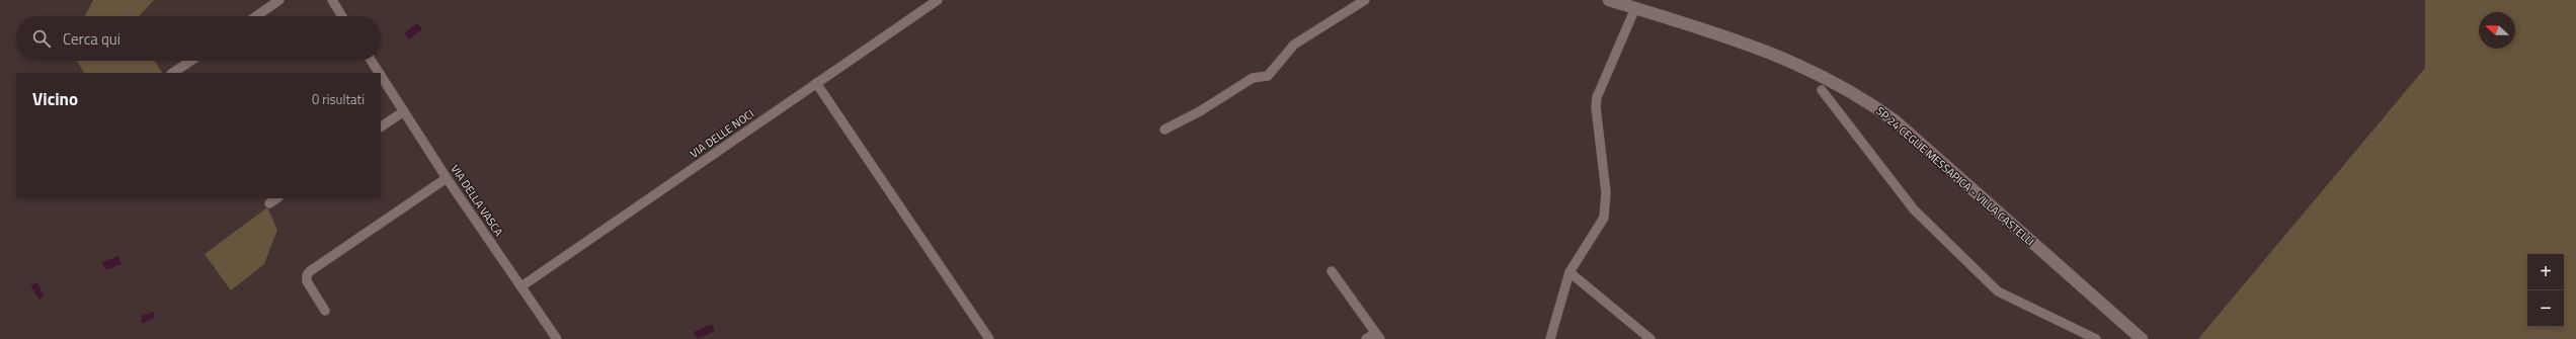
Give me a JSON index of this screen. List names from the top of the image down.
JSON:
{
  "streets": {
    "main road": ["SP 24 CEGLIE MESSAPICA - VILLA CASTELLI"],
    "street": ["VIA DELLE NOCI", "VIA DELLA VASCA"]
  },
  "crossings": [
    ["VIA DELLE NOCI", "VIA DELLA VASCA"]
  ],
  "north": "left",
  "page": {
    "search": "Cerca qui",
    "heading": ["Vicino", "0 risultati"],
    "map_buttons": ["+", "−"]
  }
}
